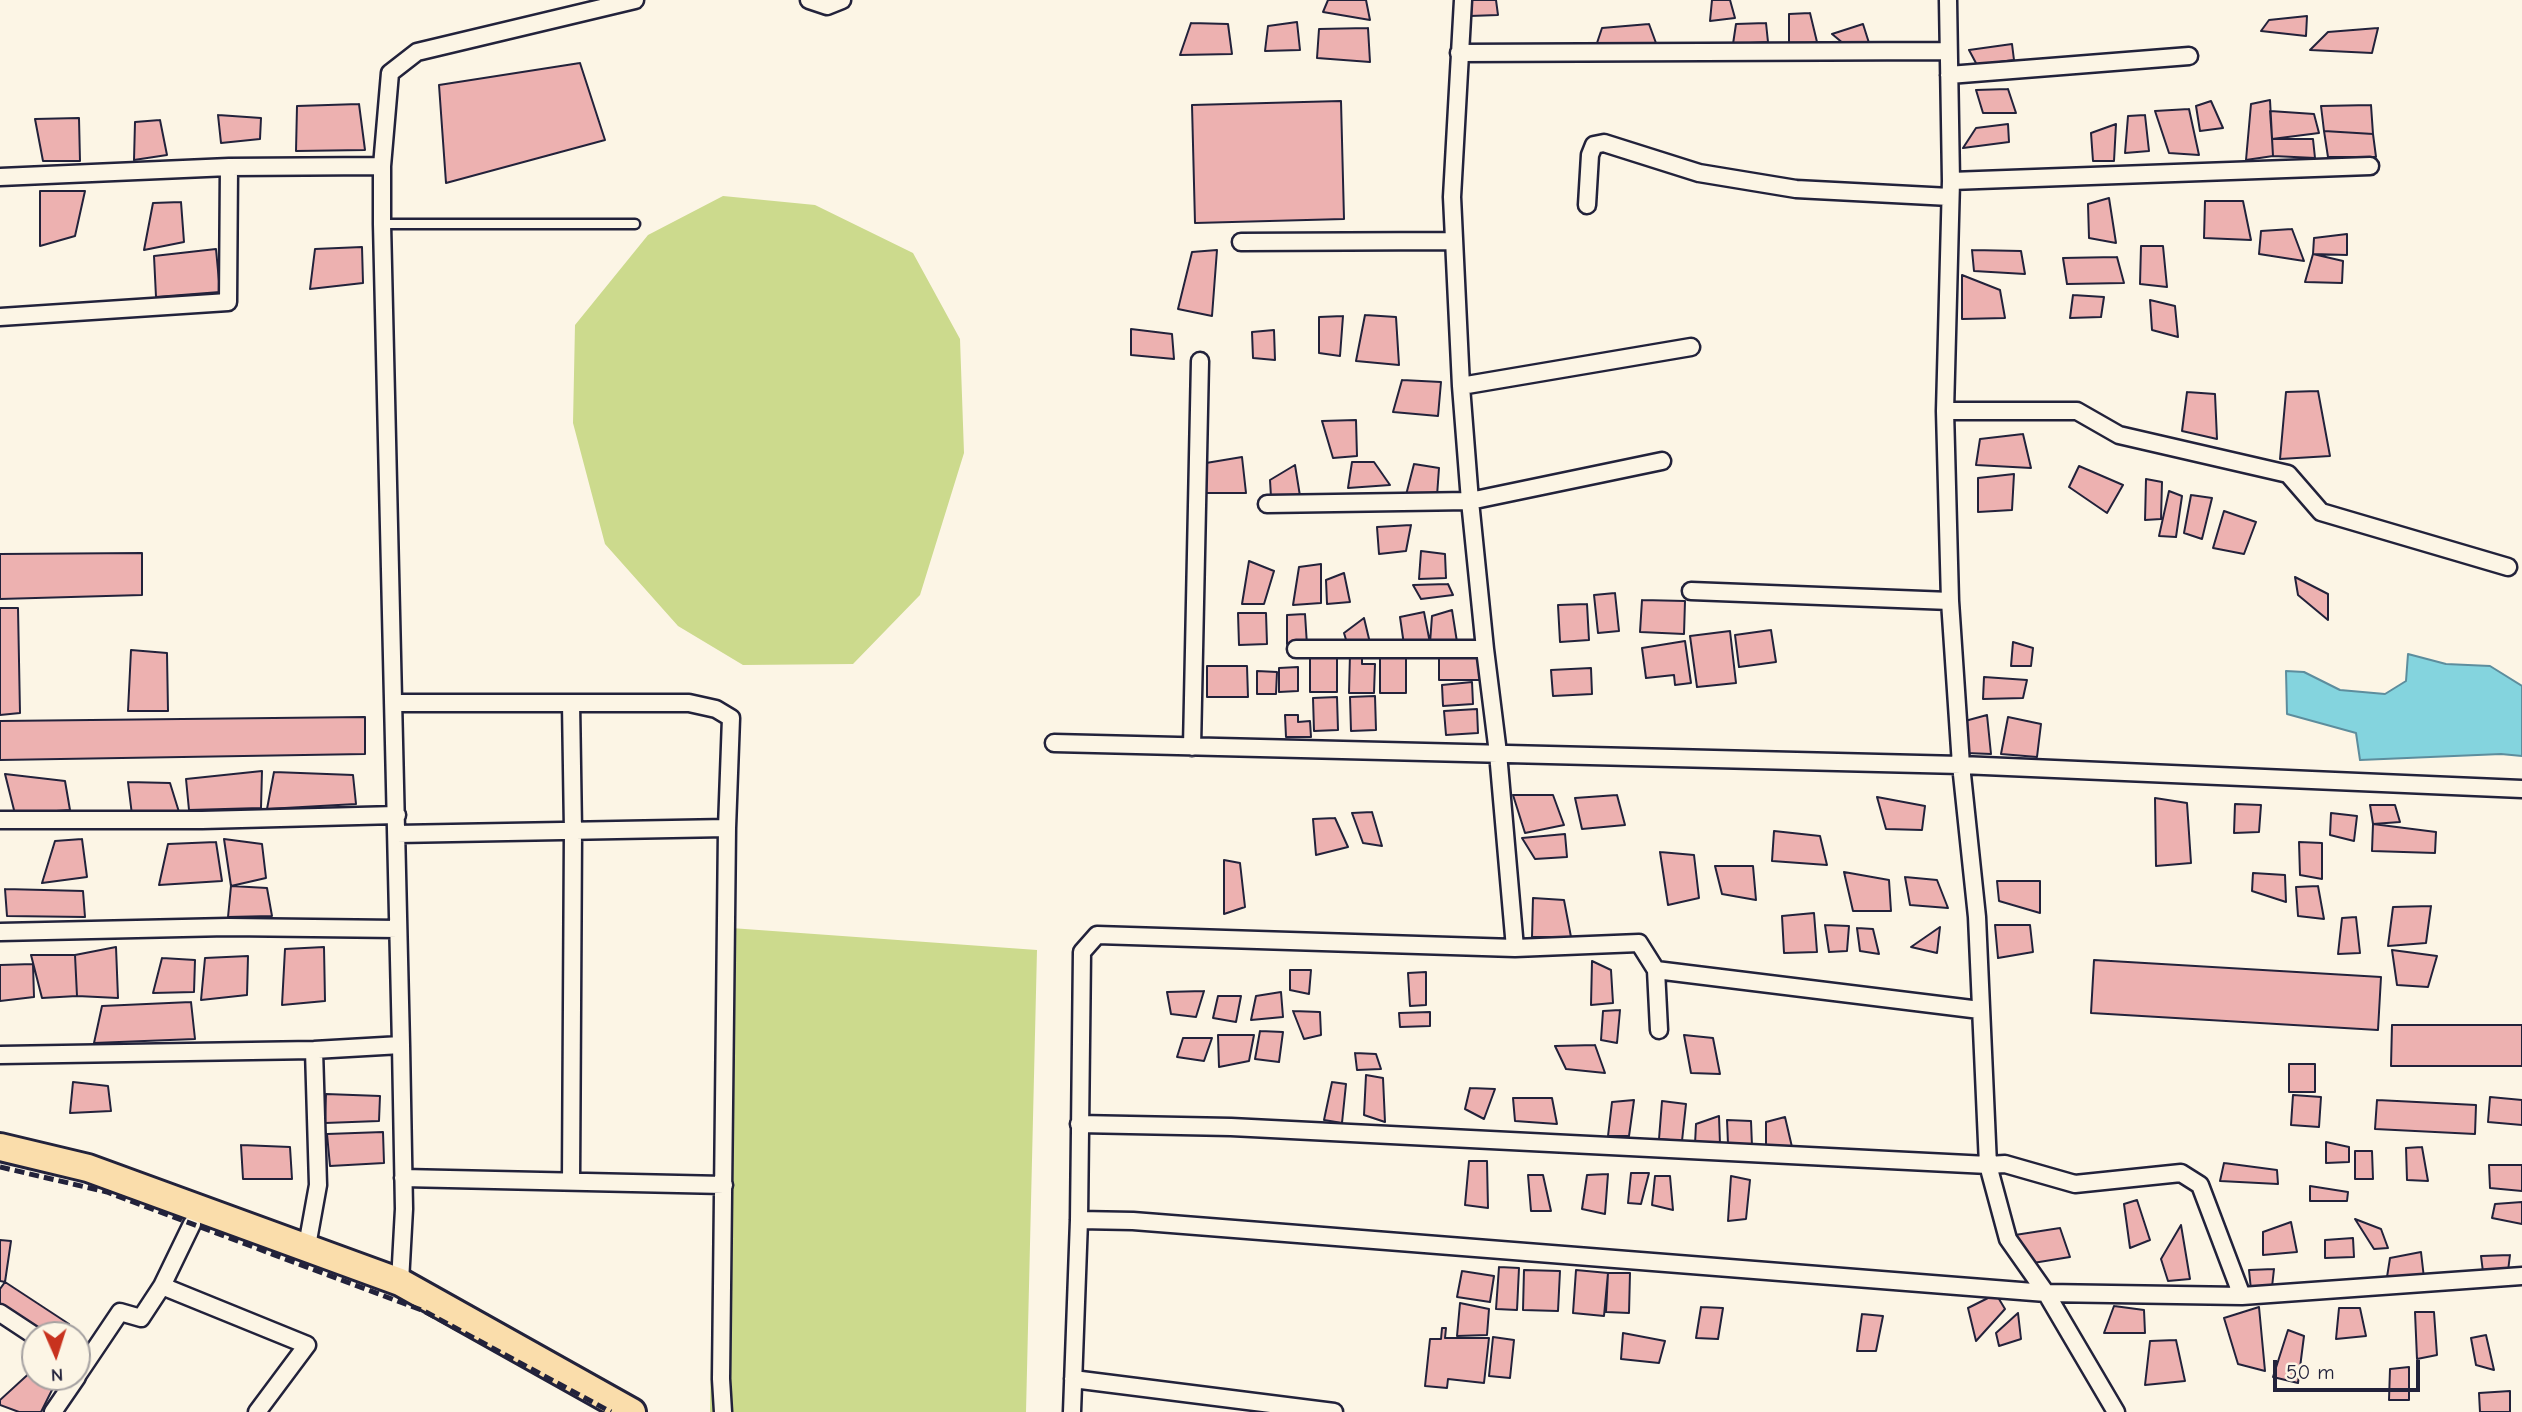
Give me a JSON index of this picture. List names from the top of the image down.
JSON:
{
  "scale_bar": "50 m",
  "north": "bottom"
}
